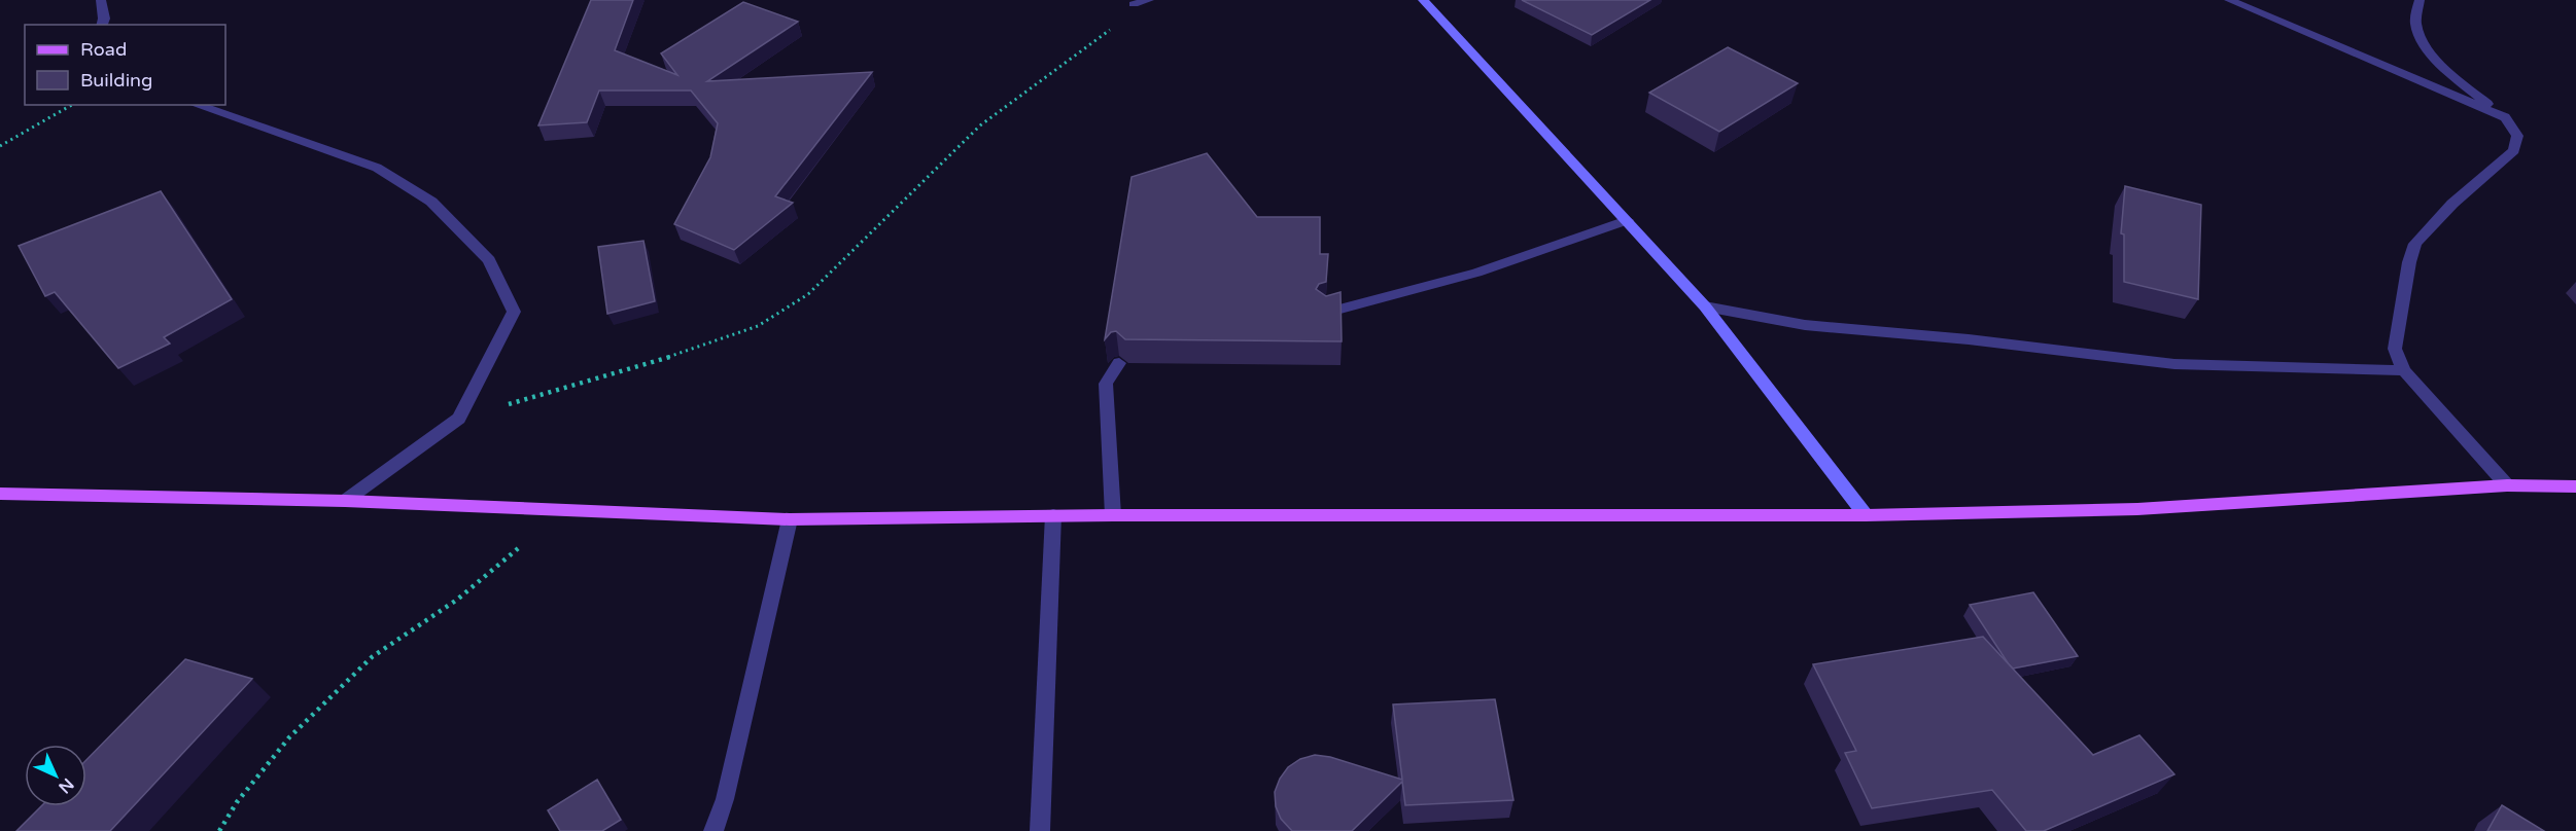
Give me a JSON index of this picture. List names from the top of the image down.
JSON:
{
  "legend": ["Road", "Building"],
  "north": "bottom right"
}
